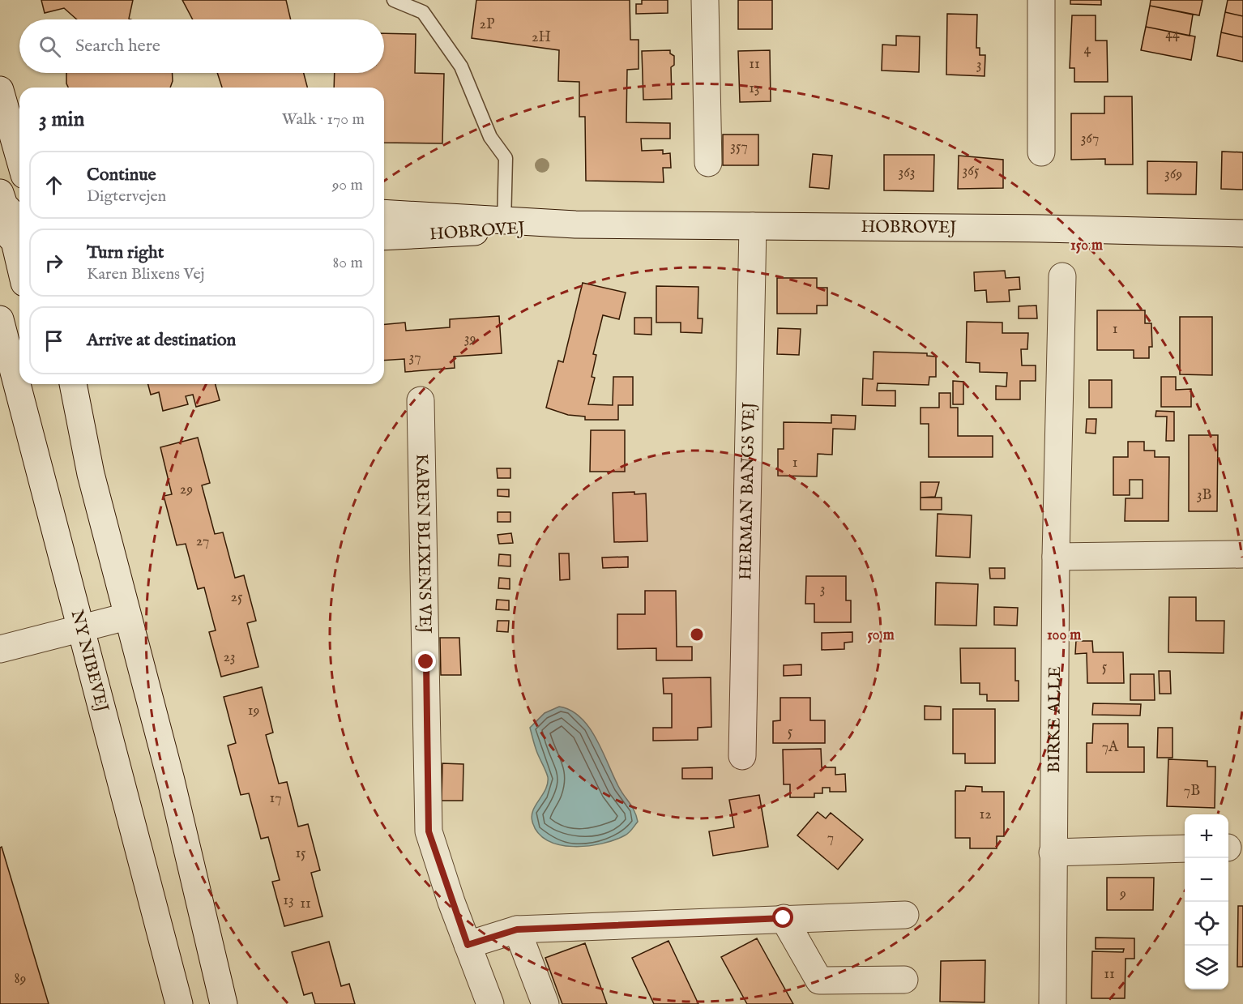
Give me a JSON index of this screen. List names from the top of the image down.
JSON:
{
  "streets": {
    "street": [
      "HOBROVEJ",
      "HERMAN BANGS VEJ",
      "KAREN BLIXENS VEJ",
      "NY NIBEVEJ",
      "BIRKE ALLE"
    ]
  },
  "crossings": [
    ["HOBROVEJ", "HERMAN BANGS VEJ"]
  ],
  "house_numbers": [
    "2P",
    "44",
    "2H",
    "4",
    "11",
    "3",
    "13",
    "367",
    "357",
    "365",
    "363",
    "369",
    "1",
    "39",
    "37",
    "1",
    "29",
    "3B",
    "27",
    "3",
    "25",
    "23",
    "5",
    "19",
    "5",
    "7A",
    "7B",
    "17",
    "12",
    "7",
    "15",
    "9",
    "13",
    "11",
    "11",
    "89"
  ],
  "page": {
    "search": "Search here",
    "heading": ["3 min", "Walk · 170 m"],
    "list": [
      ["Continue", "Digtervejen", "90 m"],
      ["Turn right", "Karen Blixens Vej", "80 m"],
      "Arrive at destination"
    ],
    "map_buttons": ["+", "−"]
  },
  "rings": ["150 m", "50 m", "100 m"]
}
